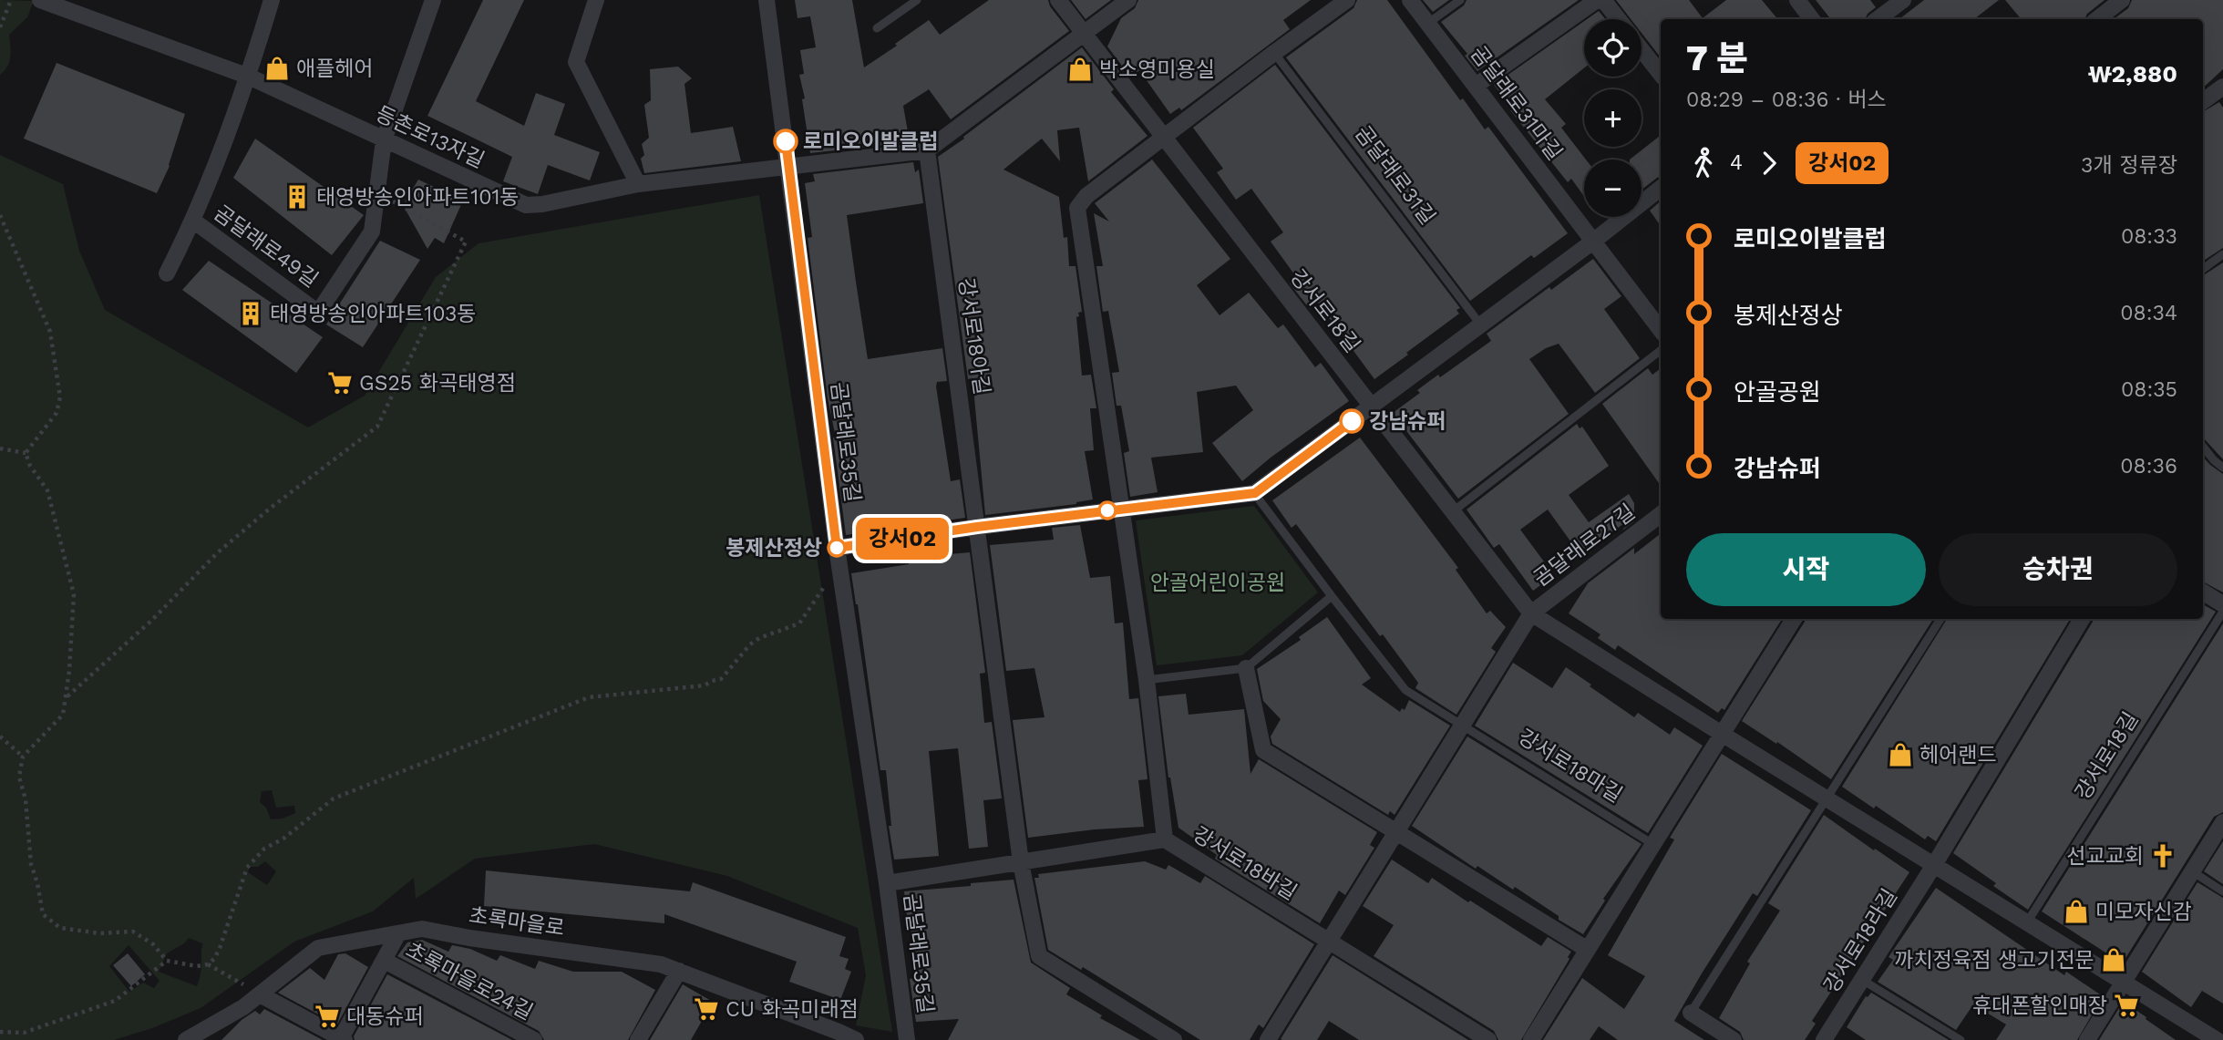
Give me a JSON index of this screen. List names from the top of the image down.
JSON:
{
  "streets": {
    "street": [
      "곰달래로31마길",
      "등촌로13자길",
      "곰달래로49길",
      "강서로18길",
      "강서로18아길",
      "곰달래로35길",
      "곰달래로27길",
      "강서로18바길",
      "초록마을로",
      "강서로18라길",
      "초록마을로24길"
    ],
    "lane": ["곰달래로31길", "강서로18마길"]
  },
  "crossings": [
    ["등촌로13자길", "곰달래로49길"],
    ["등촌로13자길", "곰달래로35길"],
    ["강서로18길", "곰달래로27길"],
    ["강서로18길", "강서로18라길"],
    ["강서로18아길", "강서로18바길"],
    ["곰달래로35길", "강서로18바길"],
    ["초록마을로", "초록마을로24길"]
  ],
  "parks": ["안골어린이공원"],
  "places": {
    "shop": [
      "애플헤어",
      "박소영미용실",
      "헤어랜드",
      "미모자신감",
      "까치정육점 생고기전문"
    ],
    "other": ["로미오이발클럽", "강남슈퍼", "봉제산정상"],
    "building": ["태영방송인아파트101동", "태영방송인아파트103동"],
    "supermarket": [
      "GS25 화곡태영점",
      "휴대폰할인매장",
      "CU 화곡미래점",
      "대동슈퍼"
    ],
    "church": ["선교교회"]
  },
  "lines": ["bus line 강서02"],
  "page": {
    "on_map": "강서02",
    "map_buttons": ["+", "−"],
    "heading": ["7 분", "08:29 – 08:36 · 버스", "₩2,880"],
    "legs": ["4", "강서02", "3개 정류장"],
    "list": [
      {
        "name": "로미오이발클럽",
        "value": "08:33"
      },
      {
        "name": "봉제산정상",
        "value": "08:34"
      },
      {
        "name": "안골공원",
        "value": "08:35"
      },
      {
        "name": "강남슈퍼",
        "value": "08:36"
      }
    ],
    "buttons": ["시작", "승차권"]
  }
}
